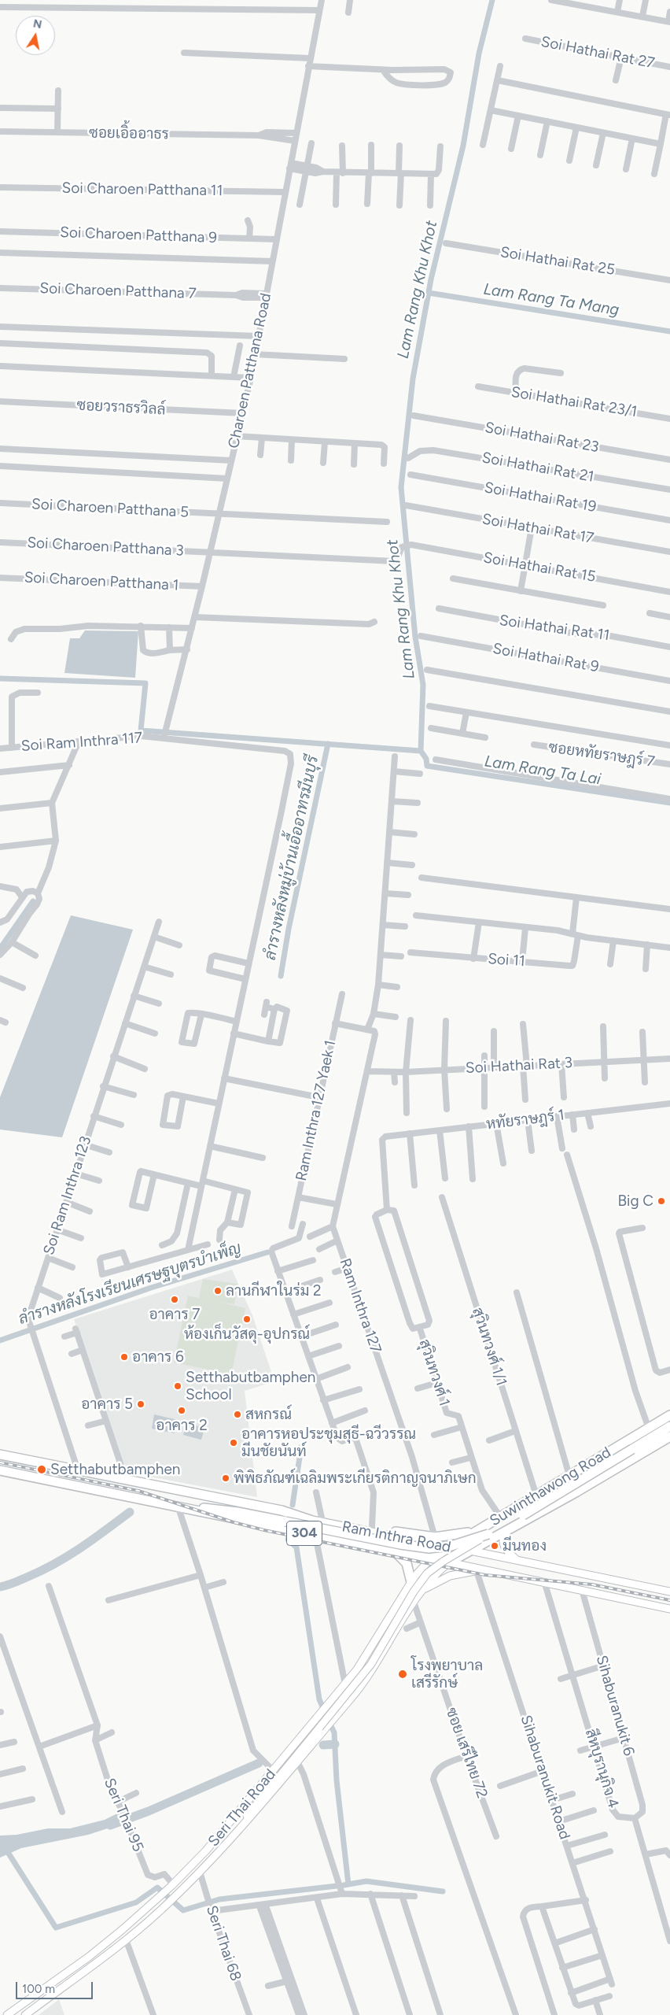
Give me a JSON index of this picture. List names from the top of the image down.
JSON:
{
  "streets": {
    "highway": ["Suwinthawong Road", "304", "Ram Inthra Road"],
    "main road": ["Seri Thai Road"],
    "street": [
      "Soi Hathai Rat 27",
      "ซอยเอิ้ออาธร",
      "Soi Charoen Patthana 11",
      "Soi Charoen Patthana 9",
      "Soi Hathai Rat 25",
      "Soi Charoen Patthana 7",
      "Charoen Patthana Road",
      "Soi Hathai Rat 23/1",
      "ซอยวราธรวิลล์",
      "Soi Hathai Rat 23",
      "Soi Hathai Rat 21",
      "Soi Hathai Rat 19",
      "Soi Charoen Patthana 5",
      "Soi Hathai Rat 17",
      "Soi Charoen Patthana 3",
      "Soi Hathai Rat 15",
      "Soi Charoen Patthana 1",
      "Soi Hathai Rat 11",
      "Soi Hathai Rat 9",
      "Soi Ram Inthra 117",
      "ซอยหทัยราษฎร์ 7",
      "Soi 11",
      "Soi Hathai Rat 3",
      "Ram Inthra 127 Yaek 1",
      "หทัยราษฎร์ 1",
      "Soi Ram Inthra 123",
      "Ram Inthra 127",
      "สุวินทวงศ์ 1/1",
      "สุวินทวงศ์ 1",
      "Sihaburanukit 6",
      "ซอย เสรีไทย 72",
      "สีหบุรานุกิจ 4",
      "Sihaburanukit Road",
      "Seri Thai 95",
      "Seri Thai 68"
    ]
  },
  "crossings": [
    ["ซอยเอิ้ออาธร", "Charoen Patthana Road"],
    ["Soi Charoen Patthana 11", "Charoen Patthana Road"],
    ["Soi Charoen Patthana 9", "Charoen Patthana Road"],
    ["Soi Charoen Patthana 7", "Charoen Patthana Road"],
    ["Charoen Patthana Road", "ซอยวราธรวิลล์"],
    ["Charoen Patthana Road", "Soi Charoen Patthana 5"],
    ["Charoen Patthana Road", "Soi Charoen Patthana 3"],
    ["Charoen Patthana Road", "Soi Charoen Patthana 1"],
    ["Charoen Patthana Road", "Soi Ram Inthra 117"],
    ["Soi Charoen Patthana 3", "Soi Hathai Rat 15"],
    ["Soi Hathai Rat 3", "Ram Inthra 127"],
    ["Soi Ram Inthra 123", "Ram Inthra Road"],
    ["สุวินทวงศ์ 1/1", "Suwinthawong Road"],
    ["สุวินทวงศ์ 1", "Suwinthawong Road"],
    ["Suwinthawong Road", "Ram Inthra Road"],
    ["Suwinthawong Road", "Seri Thai Road"],
    ["Ram Inthra Road", "Seri Thai Road"],
    ["Sihaburanukit 6", "สีหบุรานุกิจ 4"],
    ["ซอย เสรีไทย 72", "Seri Thai Road"],
    ["Seri Thai Road", "Seri Thai 95"],
    ["Seri Thai Road", "Seri Thai 68"]
  ],
  "water": [
    "Lam Rang Khu Khot",
    "Lam Rang Ta Mang",
    "Lam Rang Ta Lai",
    "ลำรางหลังหมู่บ้านเอื้ออาทรมีนบุรี",
    "ลำรางหลังโรงเรียนเศรษฐบุตรบำเพ็ญ"
  ],
  "places": [
    "Big C",
    "ลานกีฬาในร่ม 2",
    "อาคาร 7",
    "ห้องเก็นวัสดุ-อุปกรณ์",
    "อาคาร 6",
    "Setthabutbamphen School",
    "อาคาร 5",
    "อาคาร 2",
    "สหกรณ์",
    "อาคารหอประชุมสุธี-ฉวีวรรณ มีนชัยนันท์",
    "Setthabutbamphen",
    "พิพิธภัณฑ์เฉลิมพระเกียรติกาญจนาภิเษก",
    "มีนทอง",
    "โรงพยาบาล เสรีรักษ์"
  ],
  "scale_bar": "100 m",
  "north": "top"
}
